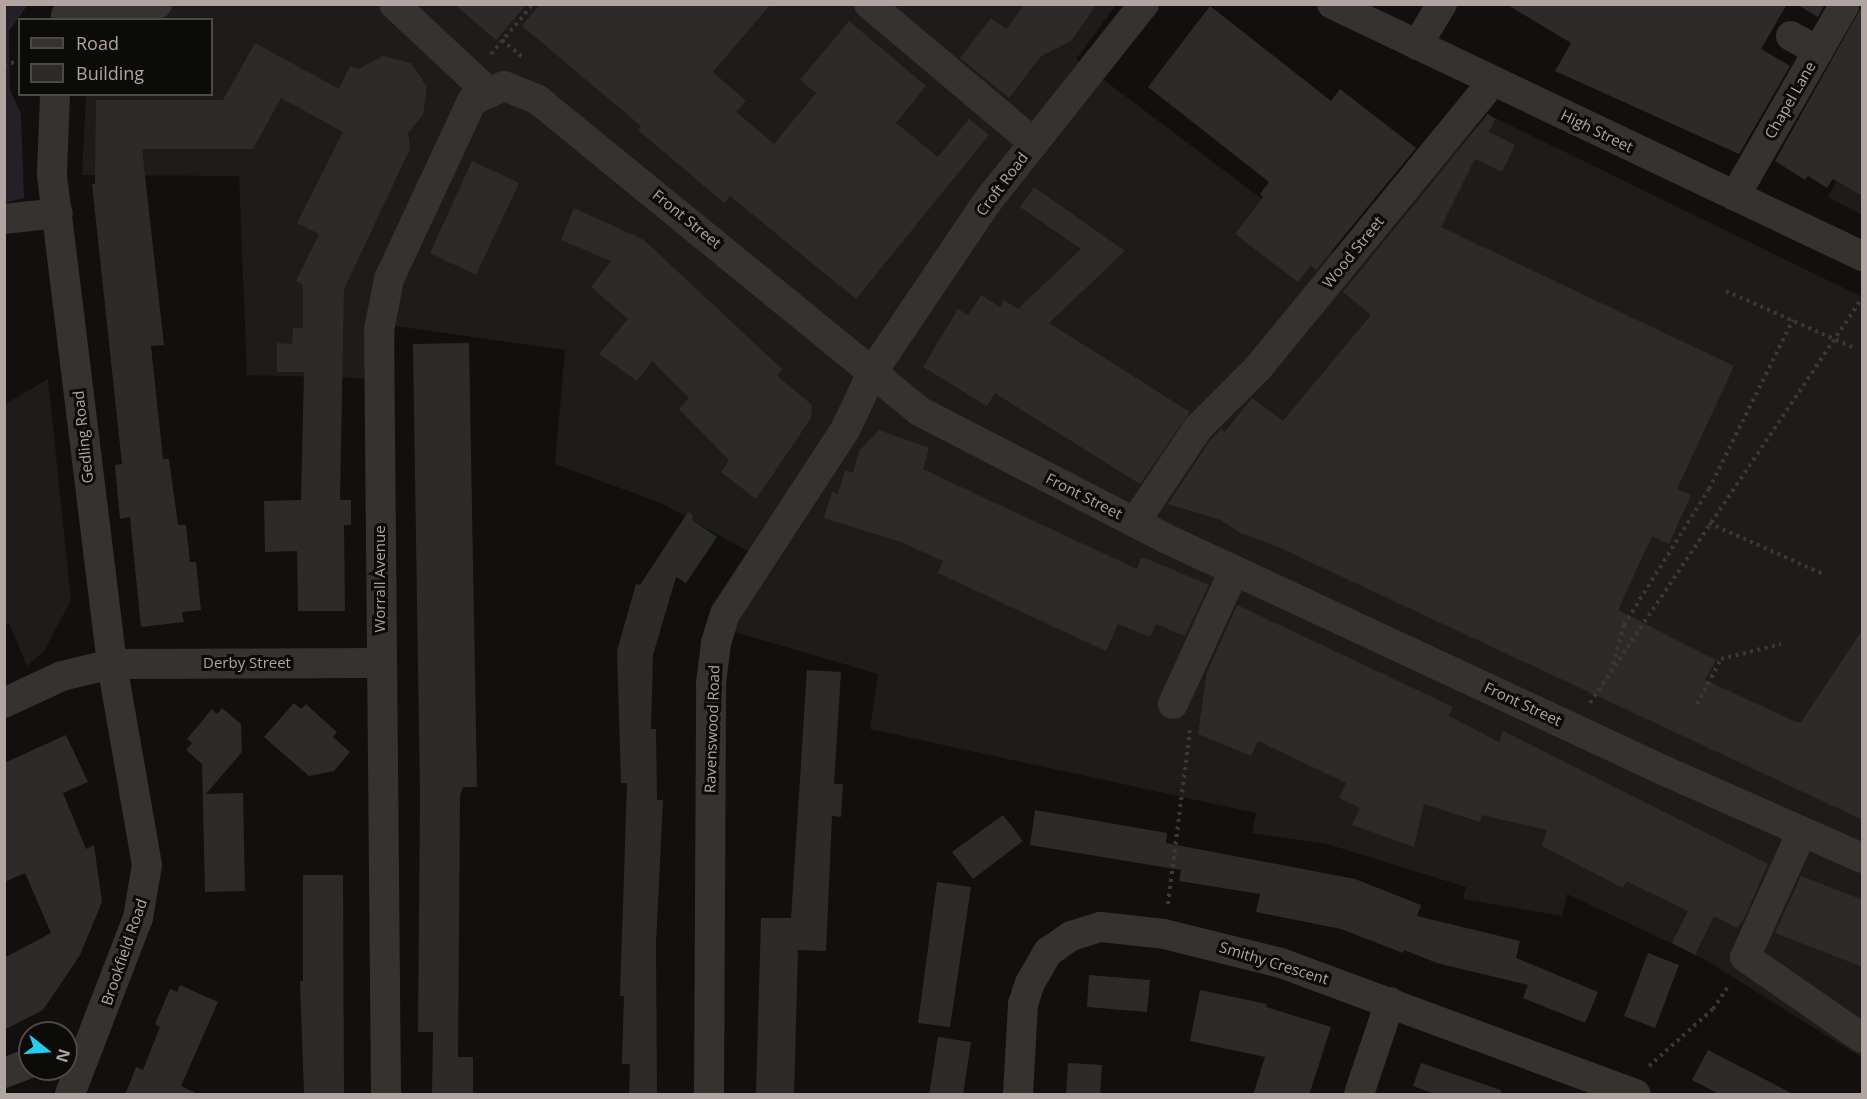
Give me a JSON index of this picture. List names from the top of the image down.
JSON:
{
  "streets": {
    "street": [
      "Chapel Lane",
      "High Street",
      "Croft Road",
      "Front Street",
      "Wood Street",
      "Gedling Road",
      "Worrall Avenue",
      "Derby Street",
      "Ravenswood Road",
      "Brookfield Road",
      "Smithy Crescent"
    ]
  },
  "crossings": [
    ["Chapel Lane", "High Street"],
    ["High Street", "Wood Street"],
    ["Croft Road", "Front Street"],
    ["Croft Road", "Ravenswood Road"],
    ["Front Street", "Wood Street"],
    ["Front Street", "Worrall Avenue"],
    ["Front Street", "Ravenswood Road"],
    ["Gedling Road", "Derby Street"],
    ["Gedling Road", "Brookfield Road"],
    ["Worrall Avenue", "Derby Street"],
    ["Derby Street", "Brookfield Road"]
  ],
  "legend": ["Road", "Building"],
  "north": "right"
}
